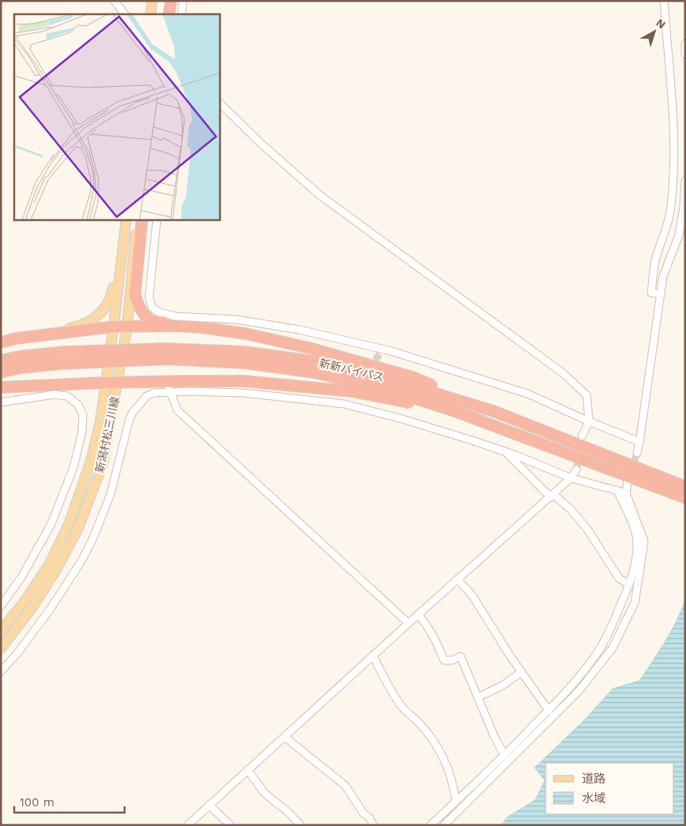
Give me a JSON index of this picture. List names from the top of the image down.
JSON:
{
  "streets": {
    "highway": ["新新バイパス"],
    "main road": ["新潟村松三川線"]
  },
  "legend": ["道路", "水域"],
  "scale_bar": "100 m",
  "north": "top right"
}
